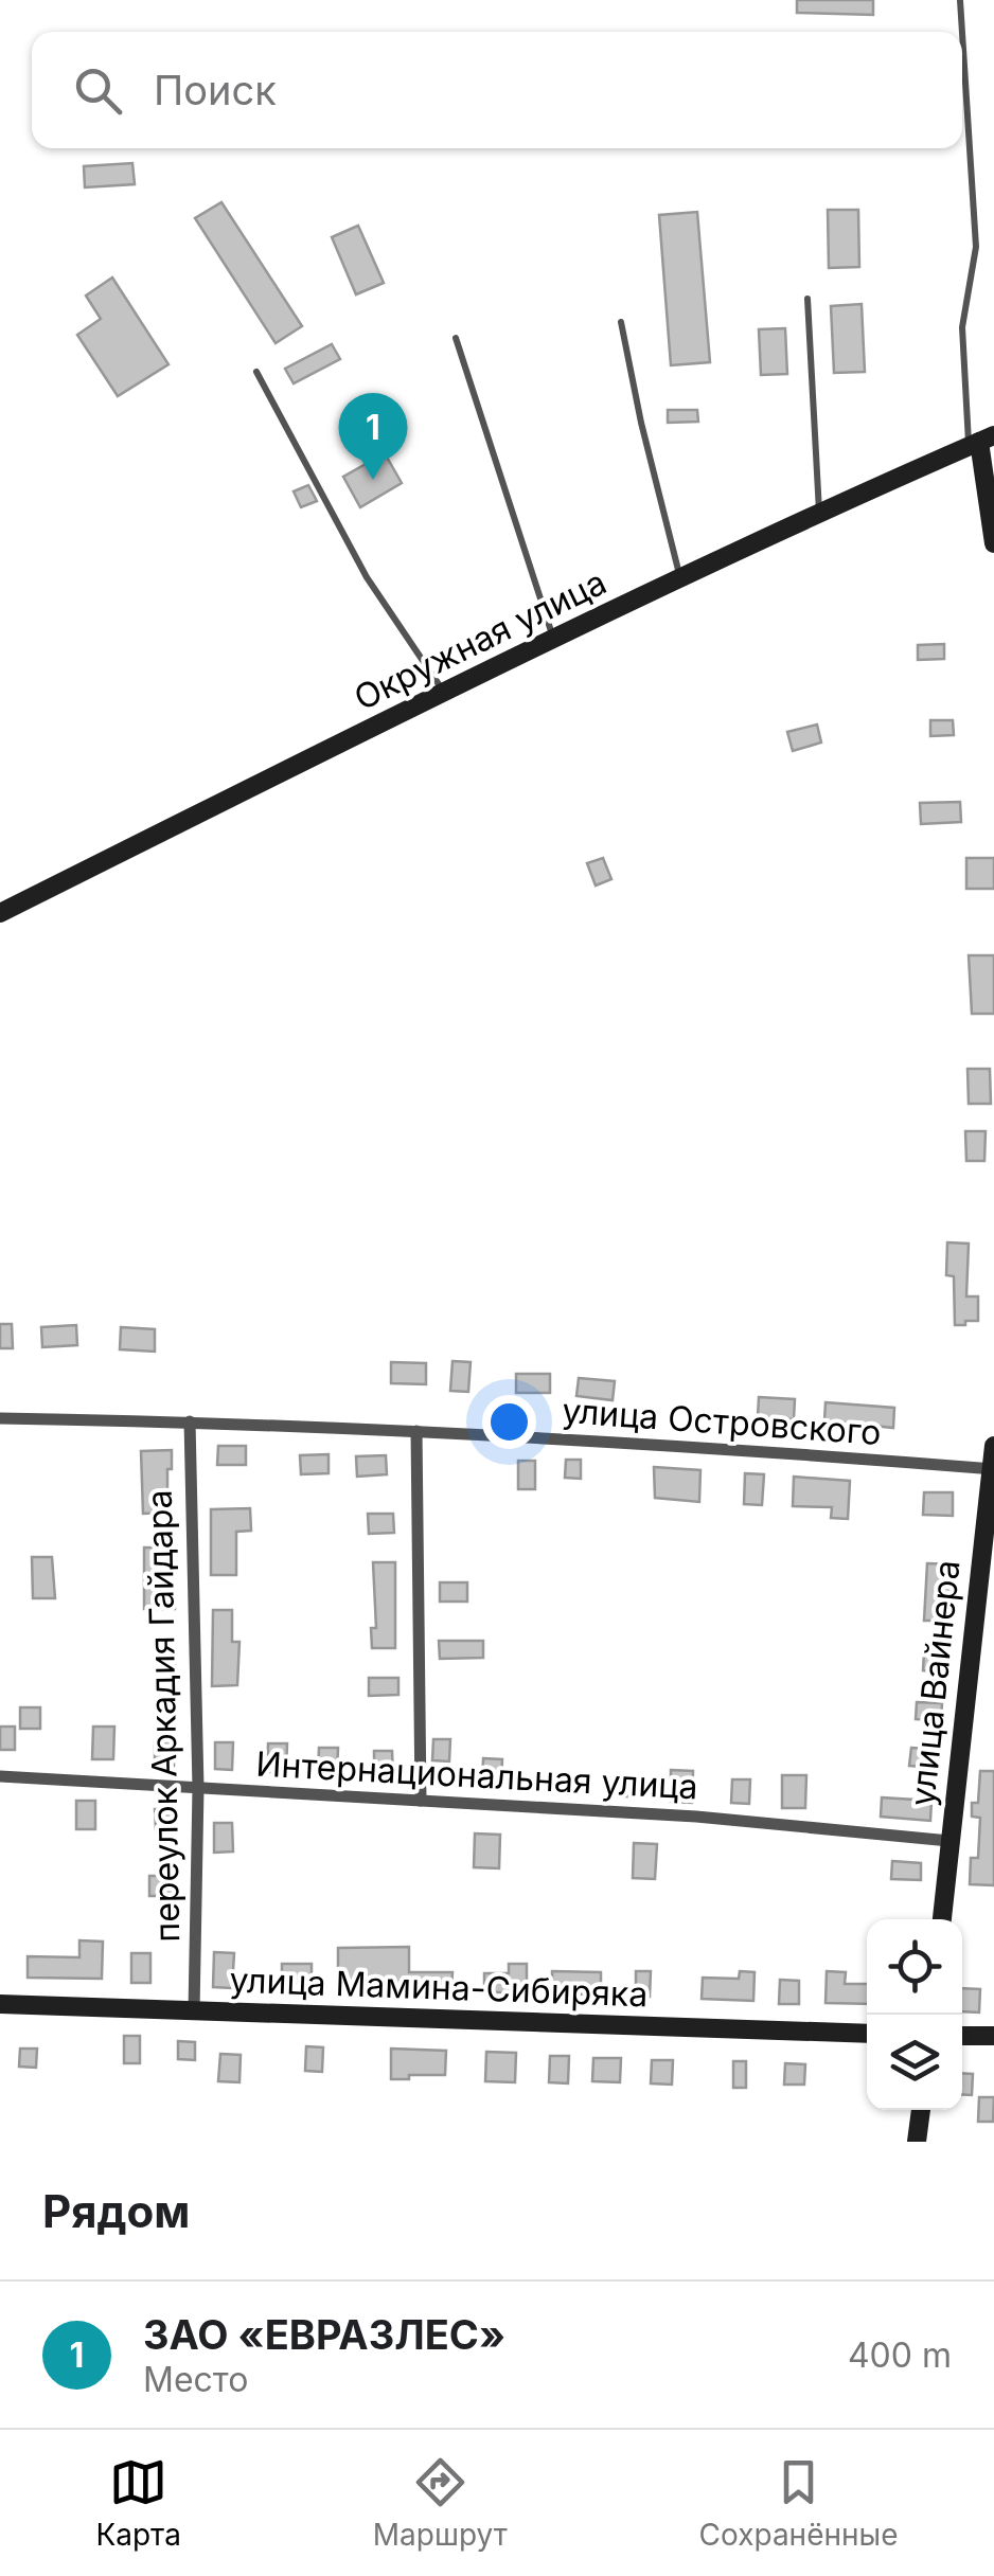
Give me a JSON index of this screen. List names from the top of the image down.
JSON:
{
  "streets": {
    "street": [
      "Окружная улица",
      "улица Островского",
      "улица Вайнера",
      "переулок Аркадия Гайдара",
      "Интернациональная улица",
      "улица Мамина-Сибиряка"
    ]
  },
  "crossings": [
    ["улица Островского", "улица Вайнера"],
    ["улица Островского", "переулок Аркадия Гайдара"],
    ["улица Вайнера", "Интернациональная улица"],
    ["переулок Аркадия Гайдара", "Интернациональная улица"],
    ["переулок Аркадия Гайдара", "улица Мамина-Сибиряка"]
  ],
  "page": {
    "search": "Поиск",
    "pins": "1",
    "heading": "Рядом",
    "list": [
      {
        "mark": "1",
        "name": "ЗАО «ЕВРАЗЛЕС»",
        "note": "Место",
        "value": "400 m"
      }
    ],
    "nav": ["Карта", "Маршрут", "Сохранённые"]
  }
}
